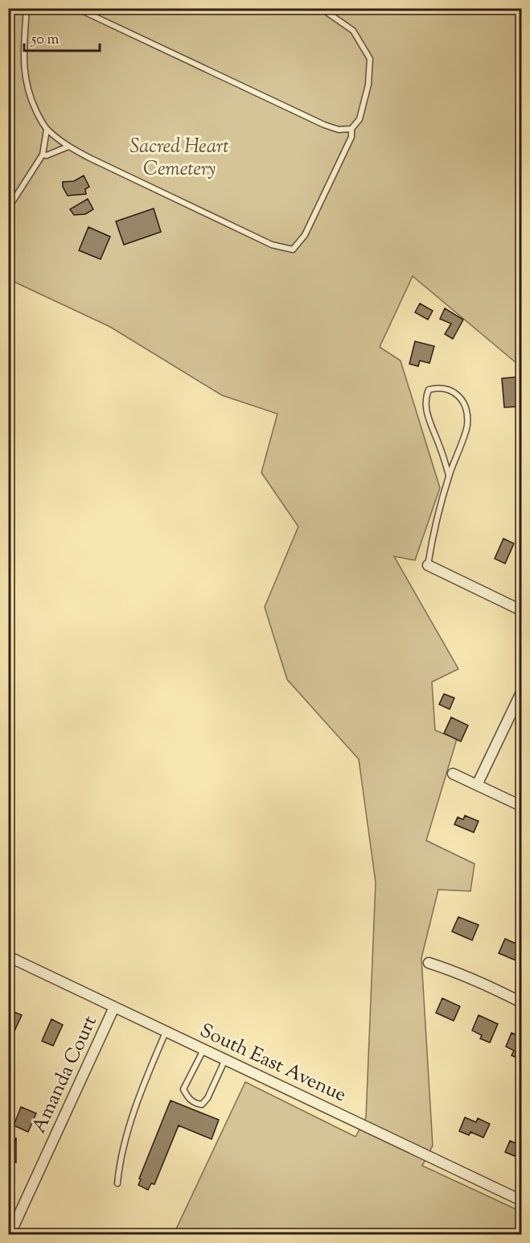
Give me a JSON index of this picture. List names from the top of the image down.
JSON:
{
  "streets": {
    "street": ["South East Avenue", "Amanda Court"]
  },
  "crossings": [
    ["South East Avenue", "Amanda Court"]
  ],
  "parks": ["Sacred Heart Cemetery"],
  "scale_bar": "50 m"
}
